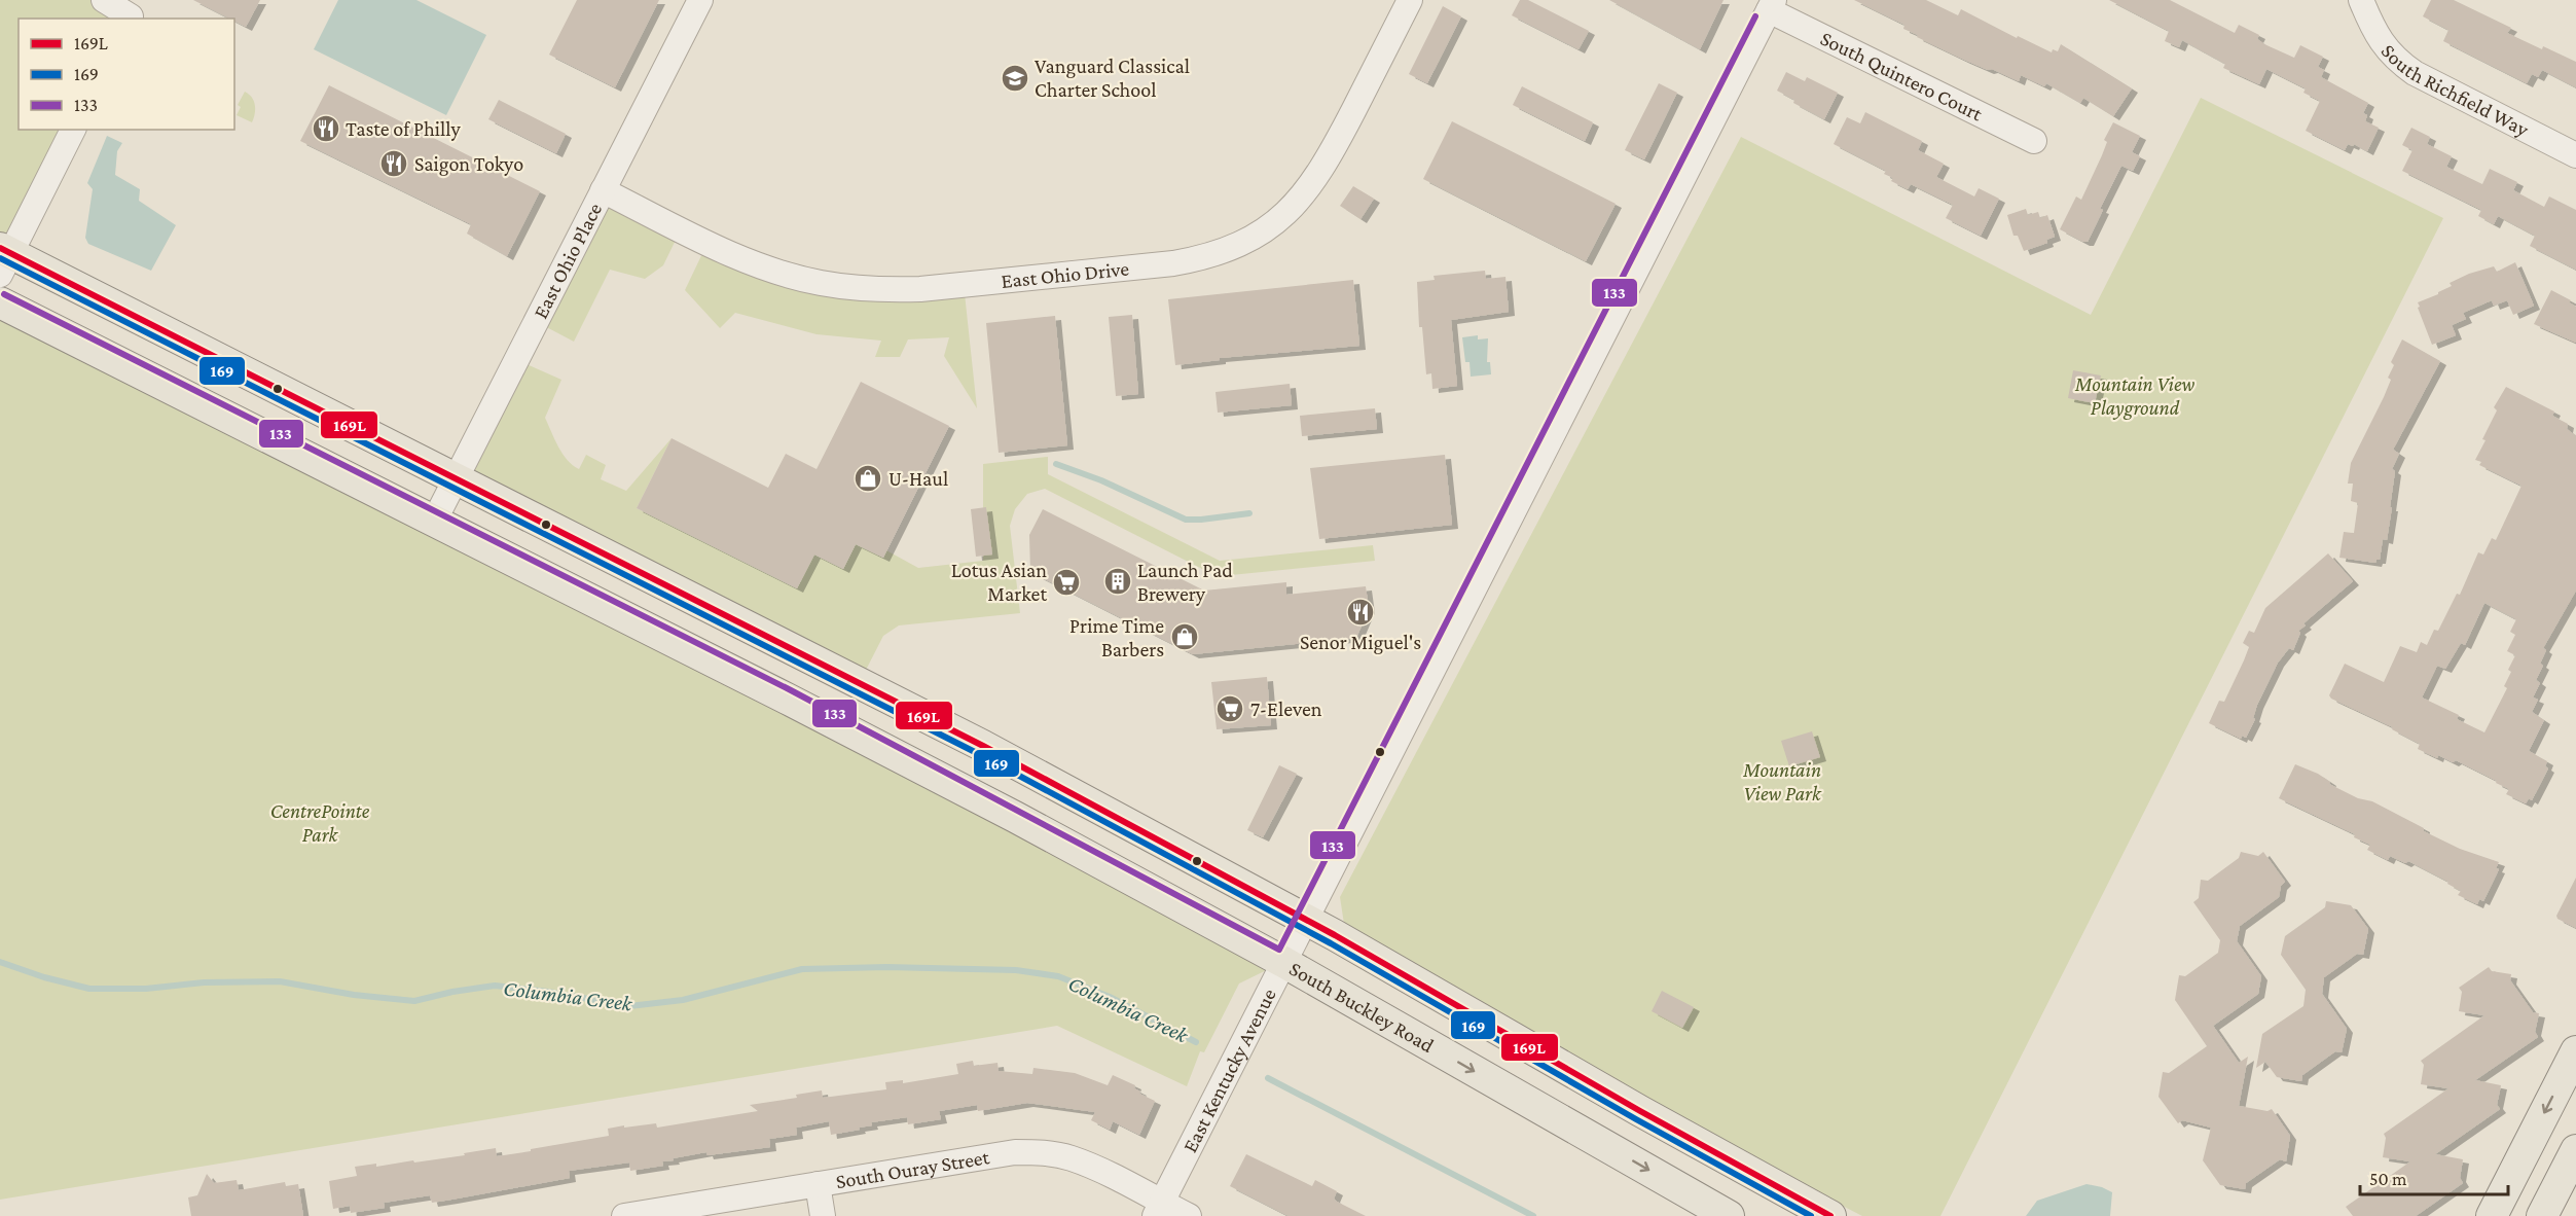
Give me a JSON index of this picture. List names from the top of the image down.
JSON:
{
  "streets": {
    "main road": ["South Buckley Road"],
    "street": [
      "South Quintero Court",
      "South Richfield Way",
      "East Ohio Place",
      "East Ohio Drive",
      "East Kentucky Avenue",
      "South Ouray Street"
    ]
  },
  "crossings": [
    ["South Quintero Court", "East Kentucky Avenue"],
    ["East Ohio Place", "East Ohio Drive"],
    ["East Ohio Place", "South Buckley Road"],
    ["South Buckley Road", "East Kentucky Avenue"],
    ["East Kentucky Avenue", "South Ouray Street"]
  ],
  "water": ["Columbia Creek"],
  "parks": ["Mountain View Playground", "Mountain View Park", "CentrePointe Park"],
  "places": {
    "school or university": ["Vanguard Classical Charter School"],
    "restaurant": ["Taste of Philly", "Saigon Tokyo", "Senor Miguel's"],
    "shop": ["U-Haul", "Prime Time Barbers"],
    "building": ["Launch Pad Brewery"],
    "supermarket": ["Lotus Asian Market", "7-Eleven"]
  },
  "lines": ["transit line 133", "transit line 169L", "transit line 169"],
  "legend": ["169L", "169", "133"],
  "scale_bar": "50 m"
}
